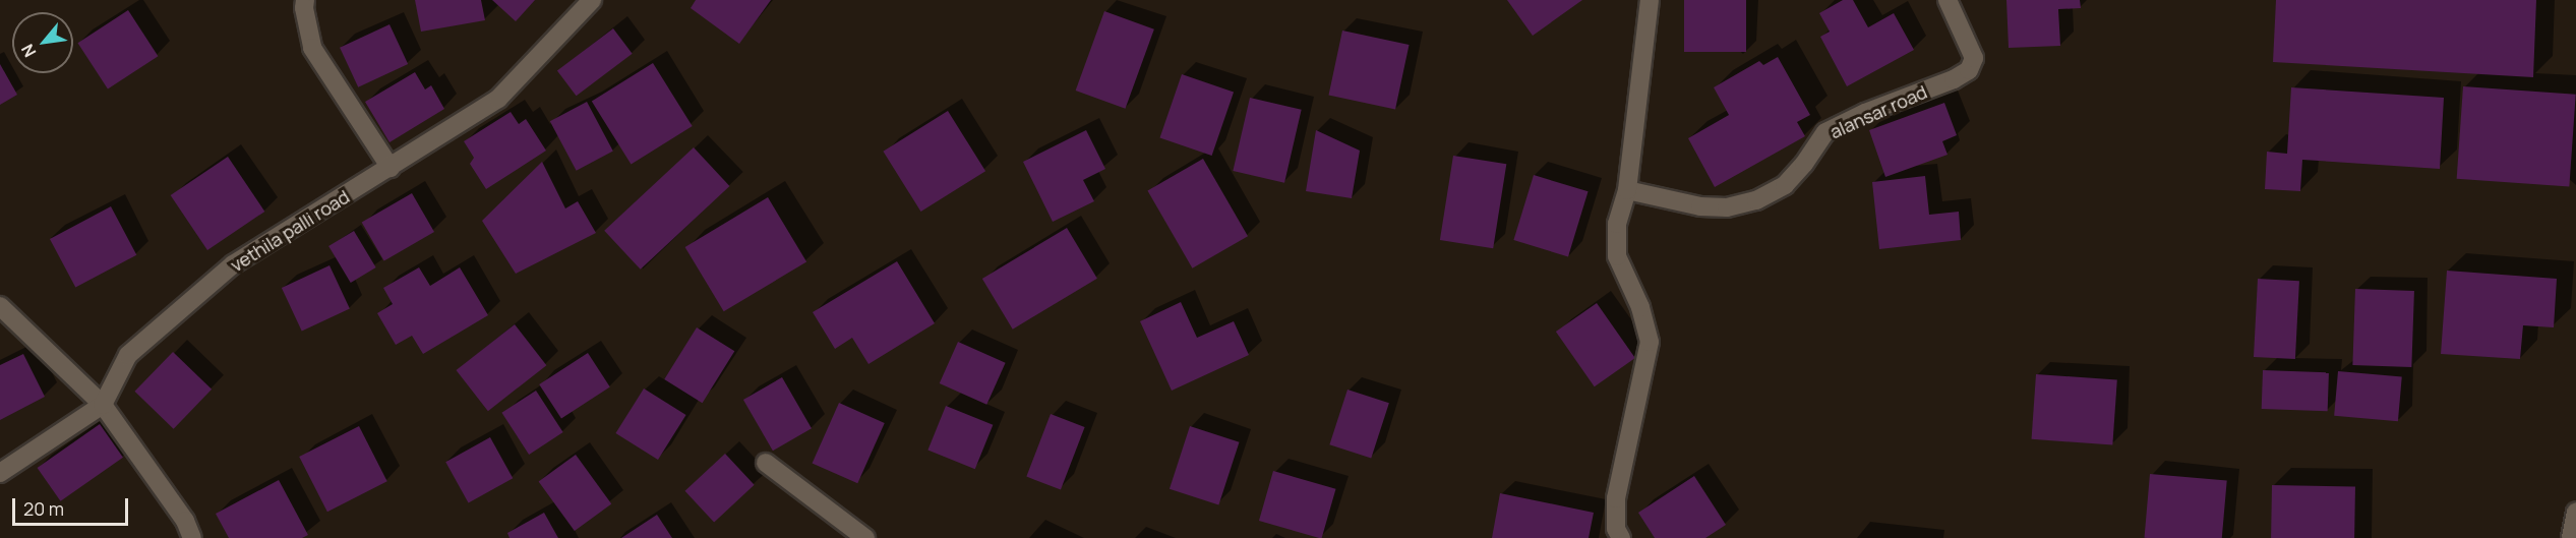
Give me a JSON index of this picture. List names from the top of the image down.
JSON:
{
  "streets": {
    "street": ["alansar road", "vethila palli road"]
  },
  "scale_bar": "20 m",
  "north": "bottom left"
}
